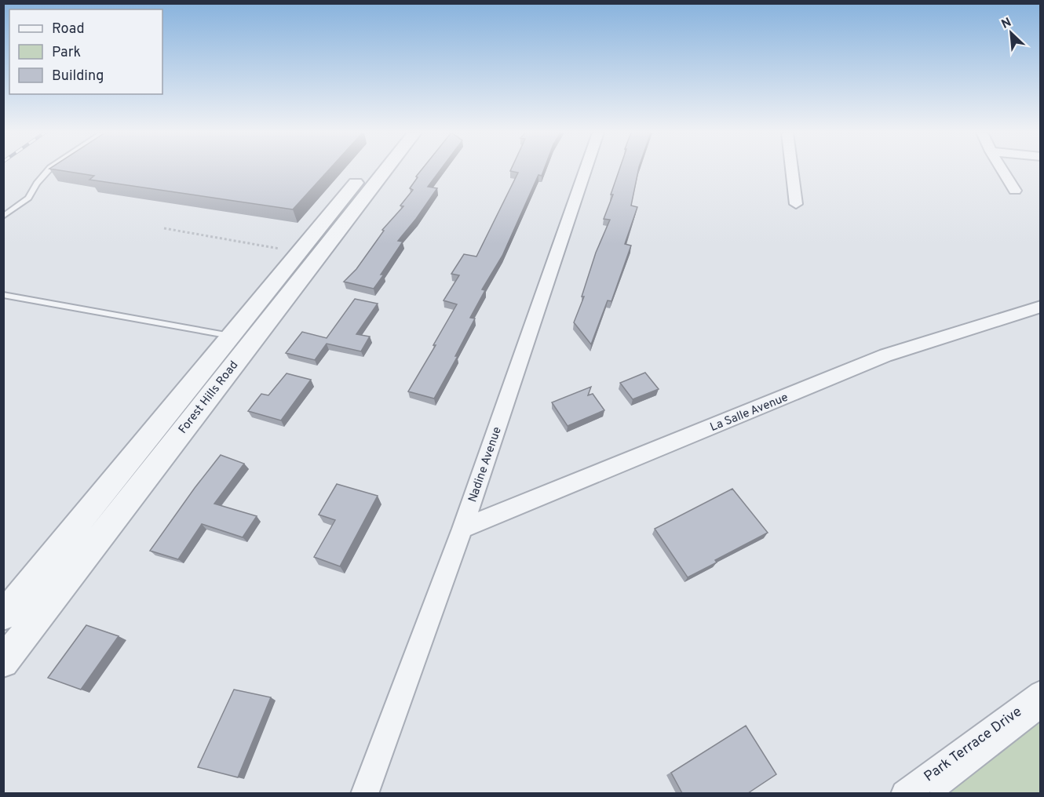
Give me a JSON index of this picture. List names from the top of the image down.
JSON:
{
  "streets": {
    "street": [
      "Forest Hills Road",
      "La Salle Avenue",
      "Nadine Avenue",
      "Park Terrace Drive"
    ]
  },
  "crossings": [
    ["La Salle Avenue", "Nadine Avenue"]
  ],
  "legend": ["Road", "Park", "Building"],
  "north": "top left"
}
